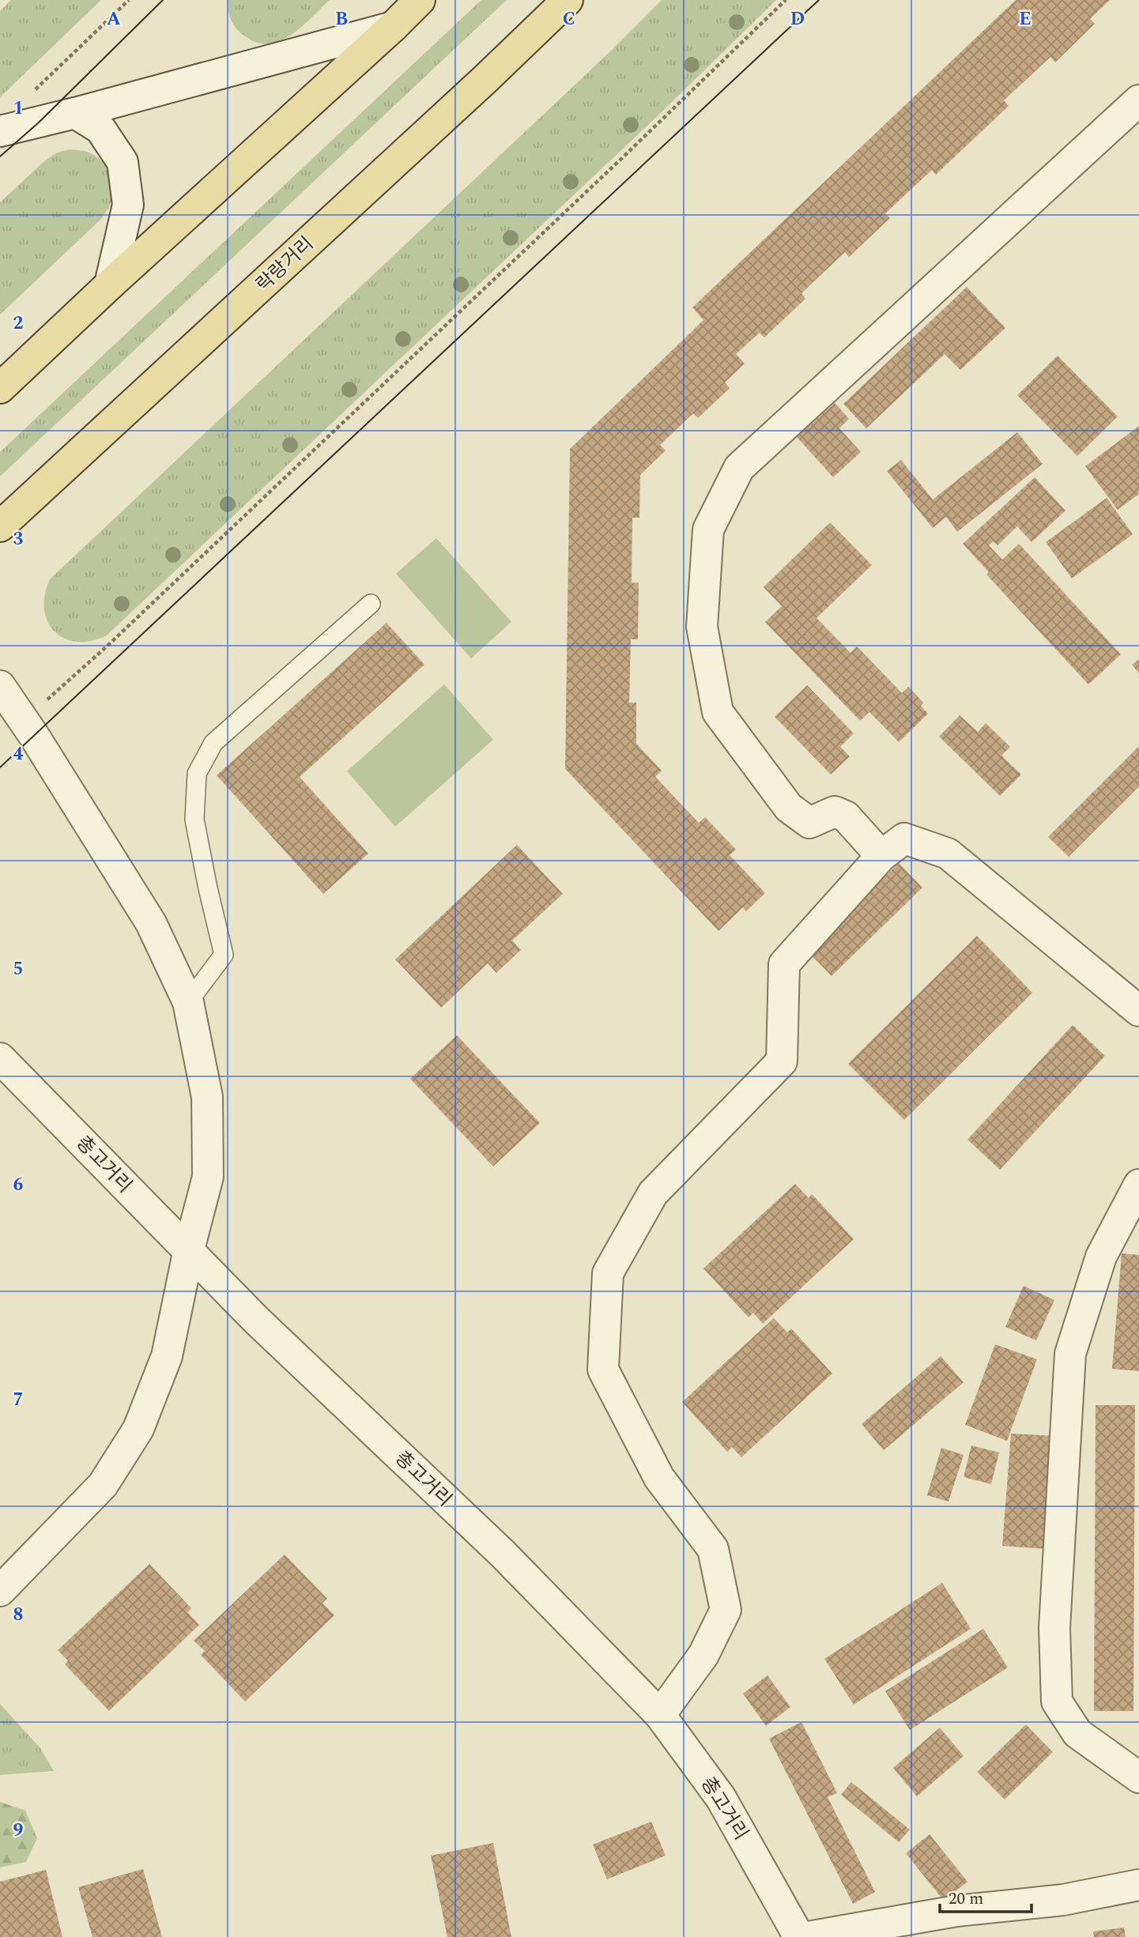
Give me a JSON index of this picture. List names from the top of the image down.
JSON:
{
  "streets": {
    "main road": ["락랑거리"],
    "street": ["총고거리"]
  },
  "scale_bar": "20 m",
  "grid": {
    "columns": [
      "A",
      "B",
      "C",
      "D",
      "E"
    ],
    "rows": [
      "1",
      "2",
      "3",
      "4",
      "5",
      "6",
      "7",
      "8",
      "9"
    ]
  }
}
